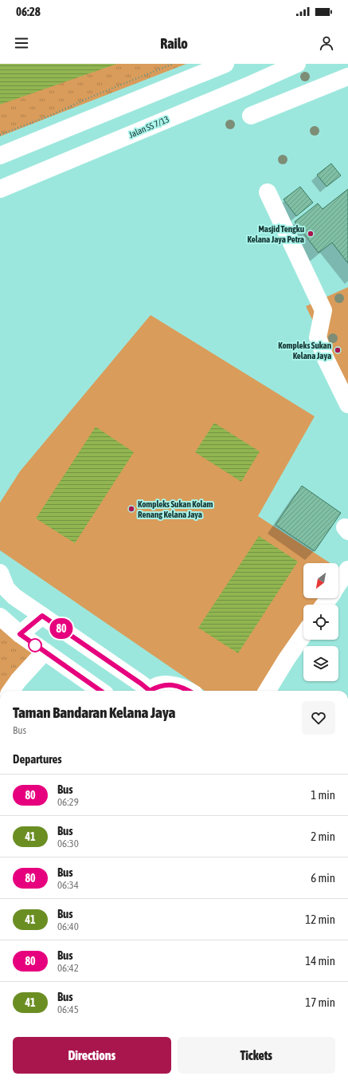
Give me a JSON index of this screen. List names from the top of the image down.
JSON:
{
  "streets": {
    "street": ["Jalan SS 7/13"]
  },
  "places": ["Masjid Tengku Kelana Jaya Petra", "Kompleks Sukan Kelana Jaya", "Kompleks Sukan Kolam Renang Kelana Jaya"],
  "lines": ["bus line 80"],
  "north": "bottom left",
  "page": {
    "status": "06:28",
    "header": "Railo",
    "on_map": "80",
    "heading": [
      ["Taman Bandaran Kelana Jaya", "Bus"],
      "Departures"
    ],
    "list": [
      {
        "mark": "80",
        "name": "Bus",
        "note": "06:29",
        "value": "1 min"
      },
      {
        "mark": "41",
        "name": "Bus",
        "note": "06:30",
        "value": "2 min"
      },
      {
        "mark": "80",
        "name": "Bus",
        "note": "06:34",
        "value": "6 min"
      },
      {
        "mark": "41",
        "name": "Bus",
        "note": "06:40",
        "value": "12 min"
      },
      {
        "mark": "80",
        "name": "Bus",
        "note": "06:42",
        "value": "14 min"
      },
      {
        "mark": "41",
        "name": "Bus",
        "note": "06:45",
        "value": "17 min"
      }
    ],
    "buttons": ["Directions", "Tickets"]
  }
}
